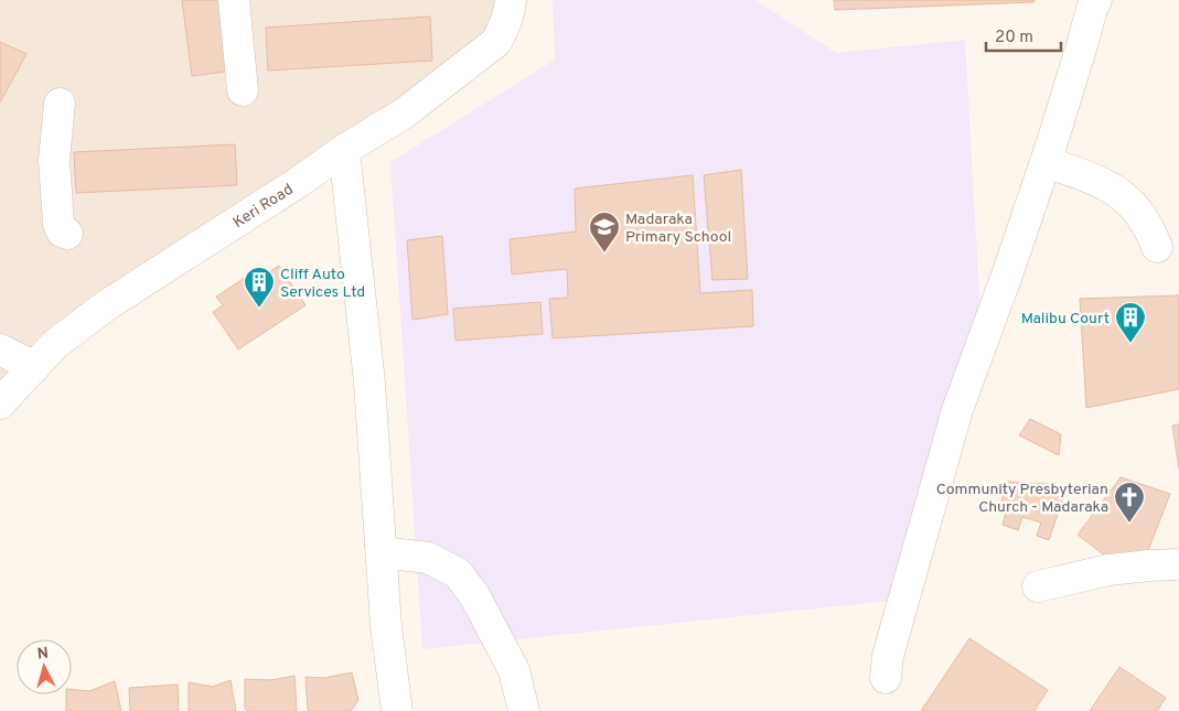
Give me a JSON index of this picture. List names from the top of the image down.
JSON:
{
  "streets": {
    "street": ["Keri Road"]
  },
  "places": {
    "school or university": ["Madaraka Primary School"],
    "building": ["Cliff Auto Services Ltd", "Malibu Court"],
    "church": ["Community Presbyterian Church - Madaraka"]
  },
  "scale_bar": "20 m",
  "north": "top"
}
